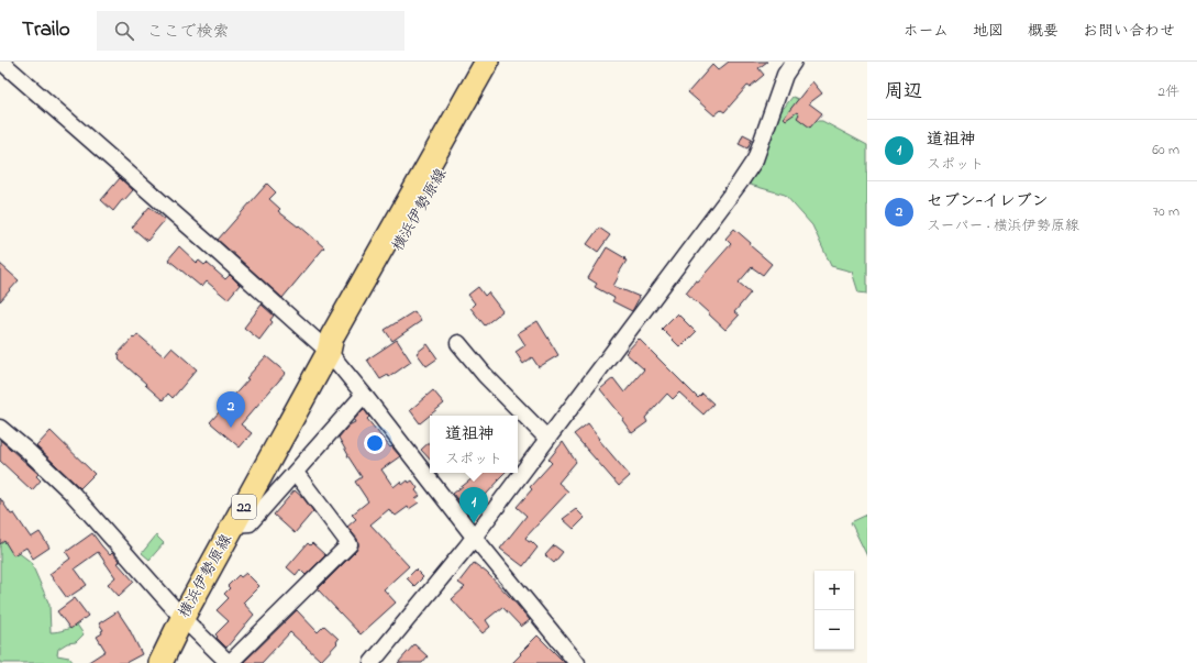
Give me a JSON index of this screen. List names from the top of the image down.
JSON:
{
  "streets": {
    "main road": ["横浜伊勢原線", "22"]
  },
  "page": {
    "header": "Trailo",
    "search": "ここで検索",
    "nav": [
      "ホーム",
      "地図",
      "概要",
      "お問い合わせ"
    ],
    "heading": ["周辺", "2件"],
    "list": [
      {
        "mark": "1",
        "name": "道祖神",
        "note": "スポット",
        "value": "60 m"
      },
      {
        "mark": "2",
        "name": "セブン-イレブン",
        "note": "スーパー · 横浜伊勢原線",
        "value": "70 m"
      }
    ],
    "pins": ["2", "1"],
    "popup": ["道祖神", "スポット"],
    "map_buttons": ["+", "−"]
  }
}
